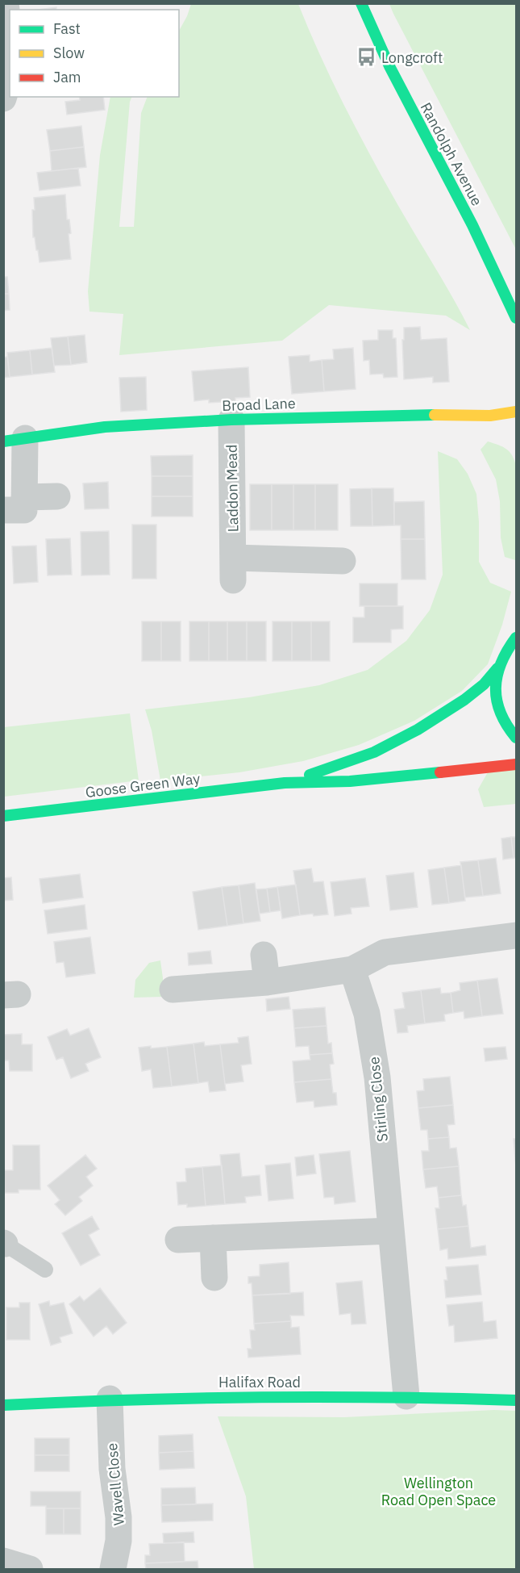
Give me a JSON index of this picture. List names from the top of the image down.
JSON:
{
  "streets": {
    "street": [
      "Randolph Avenue",
      "Broad Lane",
      "Laddon Mead",
      "Goose Green Way",
      "Stirling Close",
      "Halifax Road",
      "Wavell Close"
    ]
  },
  "crossings": [
    ["Broad Lane", "Laddon Mead"],
    ["Stirling Close", "Halifax Road"],
    ["Halifax Road", "Wavell Close"]
  ],
  "parks": ["Wellington Road Open Space"],
  "places": {
    "bus stop": ["Longcroft"]
  },
  "legend": ["Fast", "Slow", "Jam"]
}
